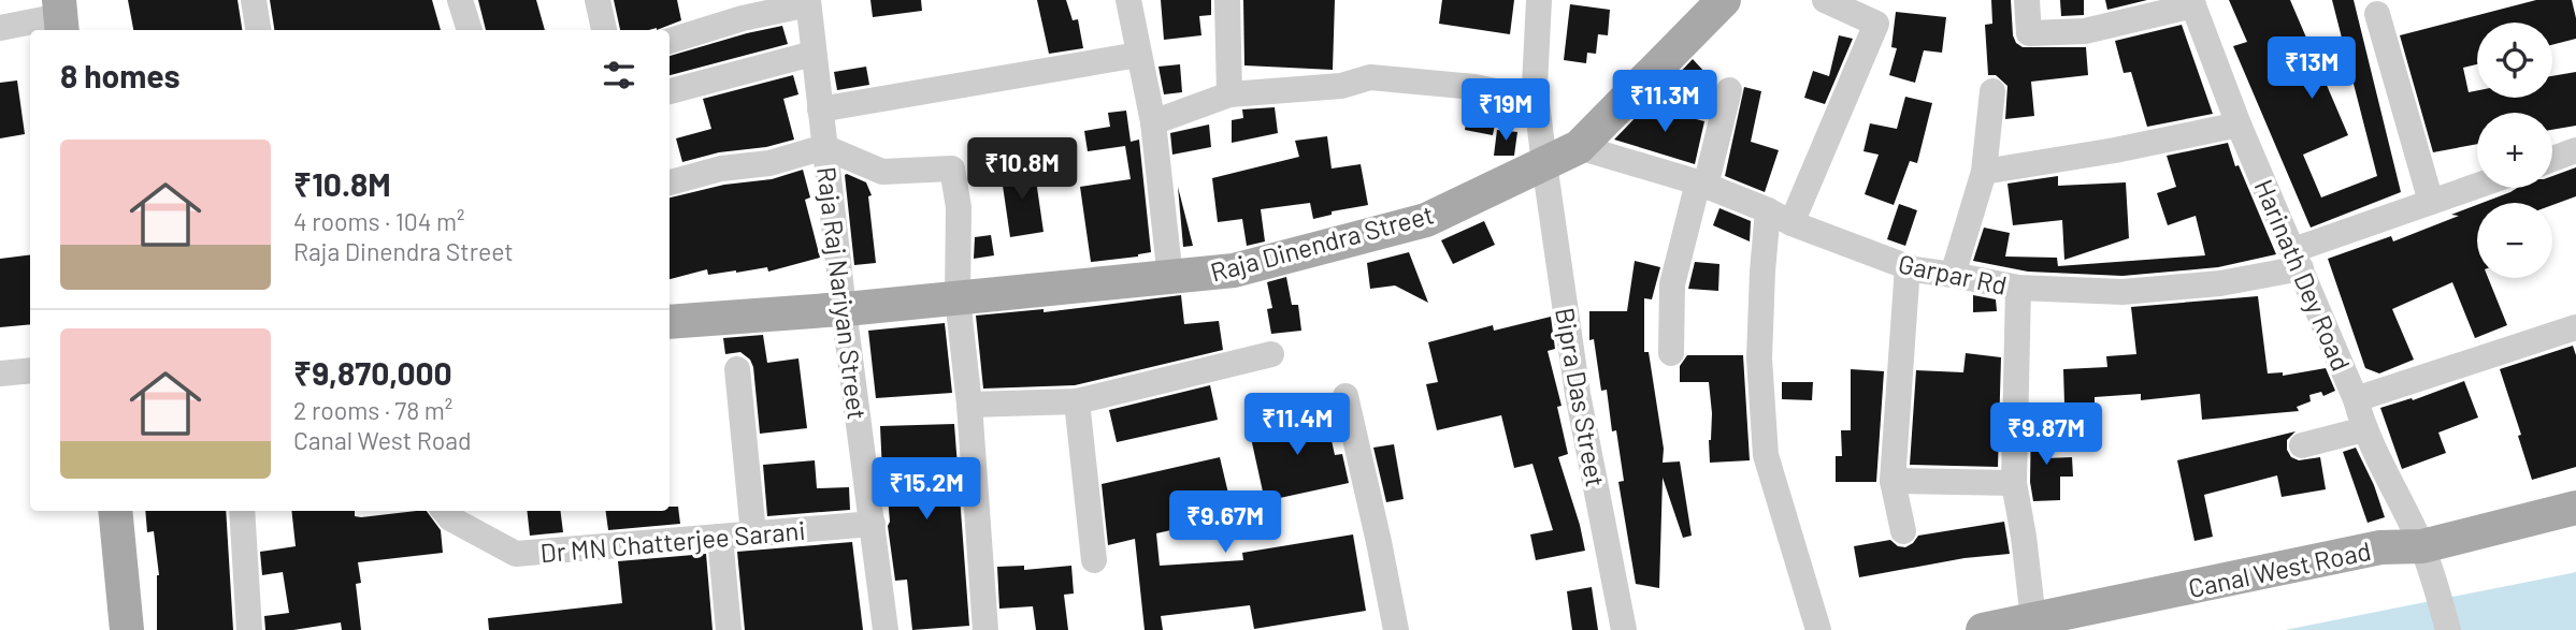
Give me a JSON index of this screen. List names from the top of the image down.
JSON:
{
  "streets": {
    "main road": ["Raja Dinendra Street", "Canal West Road"],
    "street": [
      "Garpar Rd",
      "Harinath Dey Road",
      "Raja Raj Nariyan Street",
      "Bipra Das Street",
      "Dr MN Chatterjee Sarani"
    ]
  },
  "crossings": [
    ["Raja Dinendra Street", "Garpar Rd"],
    ["Raja Dinendra Street", "Raja Raj Nariyan Street"],
    ["Raja Dinendra Street", "Bipra Das Street"],
    ["Garpar Rd", "Harinath Dey Road"],
    ["Harinath Dey Road", "Canal West Road"],
    ["Raja Raj Nariyan Street", "Dr MN Chatterjee Sarani"]
  ],
  "page": {
    "map_buttons": ["+", "−"],
    "heading": "8 homes",
    "price": [
      "₹13M",
      "₹11.3M",
      "₹19M",
      "₹10.8M",
      "₹11.4M",
      "₹9.87M",
      "₹15.2M",
      "₹9.67M"
    ],
    "list": [
      {
        "name": "₹10.8M",
        "note": "4 rooms · 104 m² · Raja Dinendra Street"
      },
      {
        "name": "₹9,870,000",
        "note": "2 rooms · 78 m² · Canal West Road"
      }
    ]
  }
}
